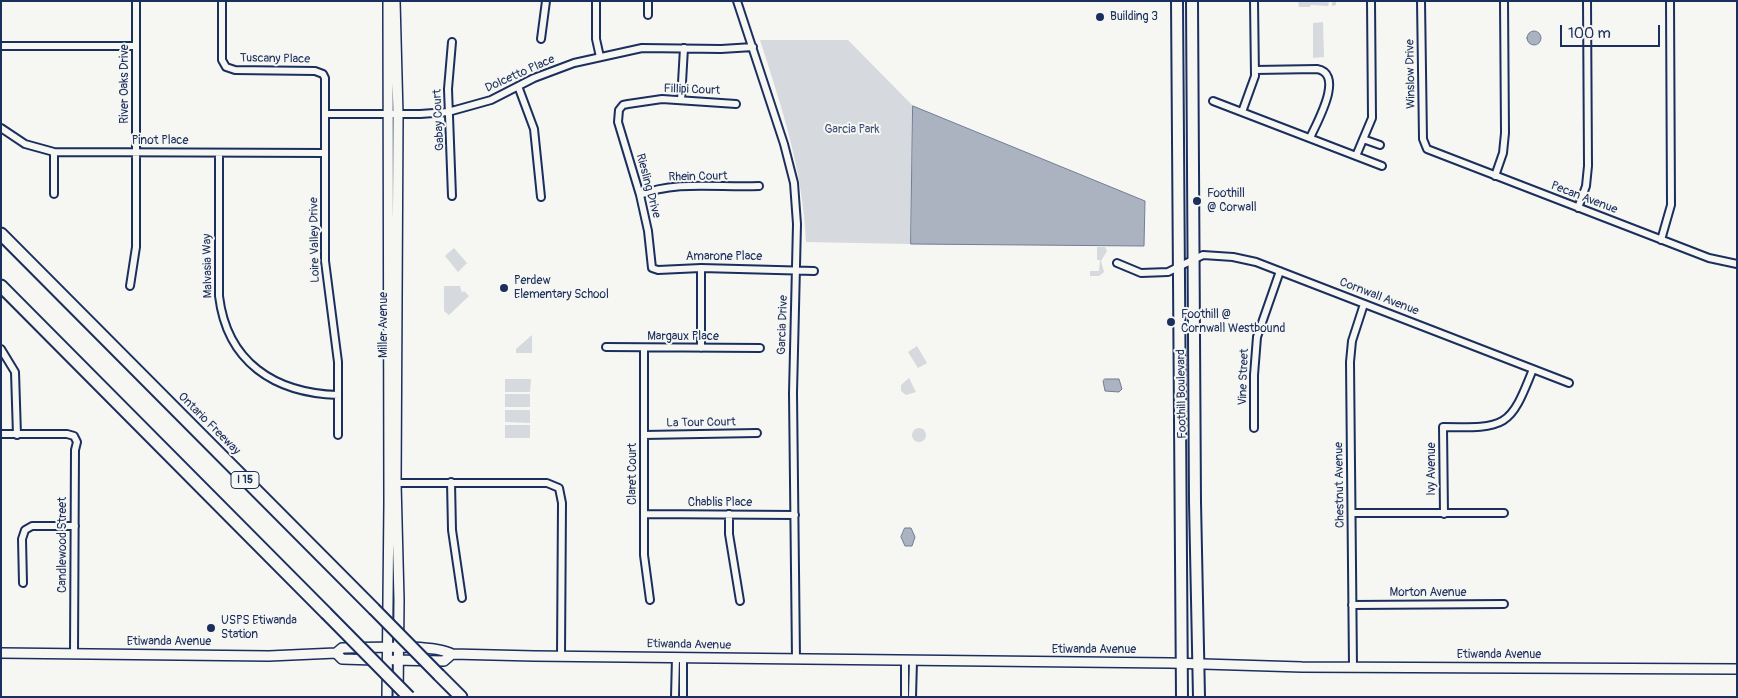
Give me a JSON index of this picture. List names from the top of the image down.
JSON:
{
  "streets": {
    "highway": ["Ontario Freeway", "I 15"],
    "main road": ["Miller Avenue", "Foothill Boulevard", "Etiwanda Avenue"],
    "street": [
      "Tuscany Place",
      "Dolcetto Place",
      "Winslow Drive",
      "River Oaks Drive",
      "Fillipi Court",
      "Gabay Court",
      "Pinot Place",
      "Rhein Court",
      "Riesling Drive",
      "Pecan Avenue",
      "Loire Valley Drive",
      "Amarone Place",
      "Malvasia Way",
      "Cornwall Avenue",
      "Garcia Drive",
      "Margaux Place",
      "Vine Street",
      "La Tour Court",
      "Ivy Avenue",
      "Claret Court",
      "Chestnut Avenue",
      "Chablis Place",
      "Candlewood Street",
      "Morton Avenue"
    ]
  },
  "crossings": [
    ["Tuscany Place", "Loire Valley Drive"],
    ["Dolcetto Place", "Gabay Court"],
    ["Dolcetto Place", "Loire Valley Drive"],
    ["Dolcetto Place", "Miller Avenue"],
    ["Dolcetto Place", "Garcia Drive"],
    ["Winslow Drive", "Pecan Avenue"],
    ["River Oaks Drive", "Pinot Place"],
    ["Fillipi Court", "Riesling Drive"],
    ["Pinot Place", "Loire Valley Drive"],
    ["Pinot Place", "Malvasia Way"],
    ["Rhein Court", "Riesling Drive"],
    ["Riesling Drive", "Amarone Place"],
    ["Loire Valley Drive", "Malvasia Way"],
    ["Amarone Place", "Garcia Drive"],
    ["Cornwall Avenue", "Vine Street"],
    ["Cornwall Avenue", "Foothill Boulevard"],
    ["Cornwall Avenue", "Ivy Avenue"],
    ["Cornwall Avenue", "Chestnut Avenue"],
    ["Miller Avenue", "Etiwanda Avenue"],
    ["Garcia Drive", "Chablis Place"],
    ["Garcia Drive", "Etiwanda Avenue"],
    ["Margaux Place", "Claret Court"],
    ["Foothill Boulevard", "Etiwanda Avenue"],
    ["La Tour Court", "Claret Court"],
    ["Claret Court", "Chablis Place"],
    ["Chestnut Avenue", "Morton Avenue"],
    ["Chestnut Avenue", "Etiwanda Avenue"],
    ["Candlewood Street", "Etiwanda Avenue"]
  ],
  "parks": ["Garcia Park"],
  "places": [
    "Building 3",
    "Foothill @ Corwall",
    "Perdew Elementary School",
    "Foothill @ Cornwall Westbound",
    "USPS Etiwanda Station"
  ],
  "scale_bar": "100 m"
}
